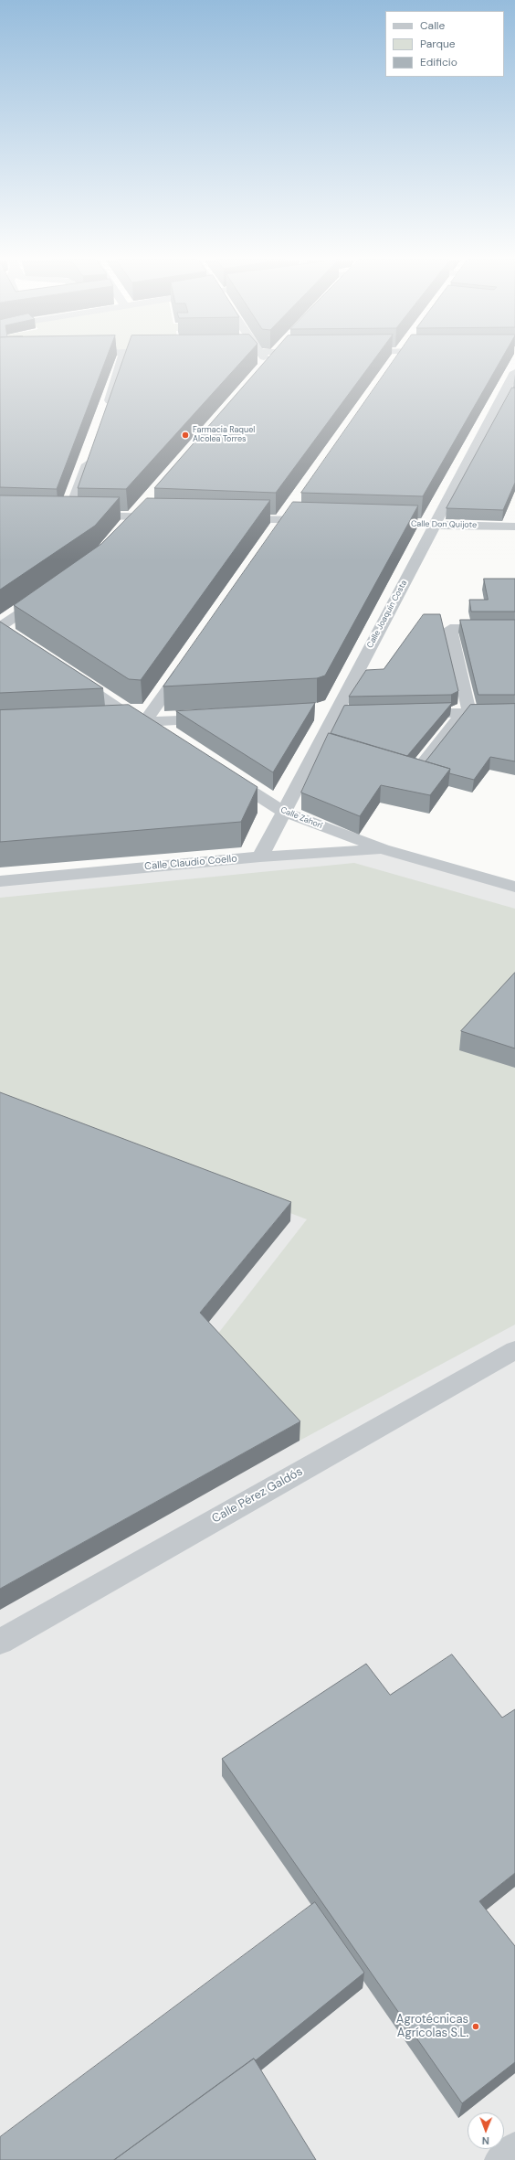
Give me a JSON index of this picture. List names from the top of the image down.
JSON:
{
  "streets": {
    "street": [
      "Calle Don Quijote",
      "Calle Joaquín Costa",
      "Calle Zahorí",
      "Calle Claudio Coello",
      "Calle Pérez Galdós"
    ]
  },
  "crossings": [
    ["Calle Don Quijote", "Calle Joaquín Costa"],
    ["Calle Joaquín Costa", "Calle Zahorí"],
    ["Calle Joaquín Costa", "Calle Claudio Coello"],
    ["Calle Zahorí", "Calle Claudio Coello"]
  ],
  "places": ["Farmacia Raquel Alcolea Torres", "Agrotécnicas Agrícolas S.L."],
  "legend": ["Calle", "Parque", "Edificio"],
  "north": "bottom"
}
